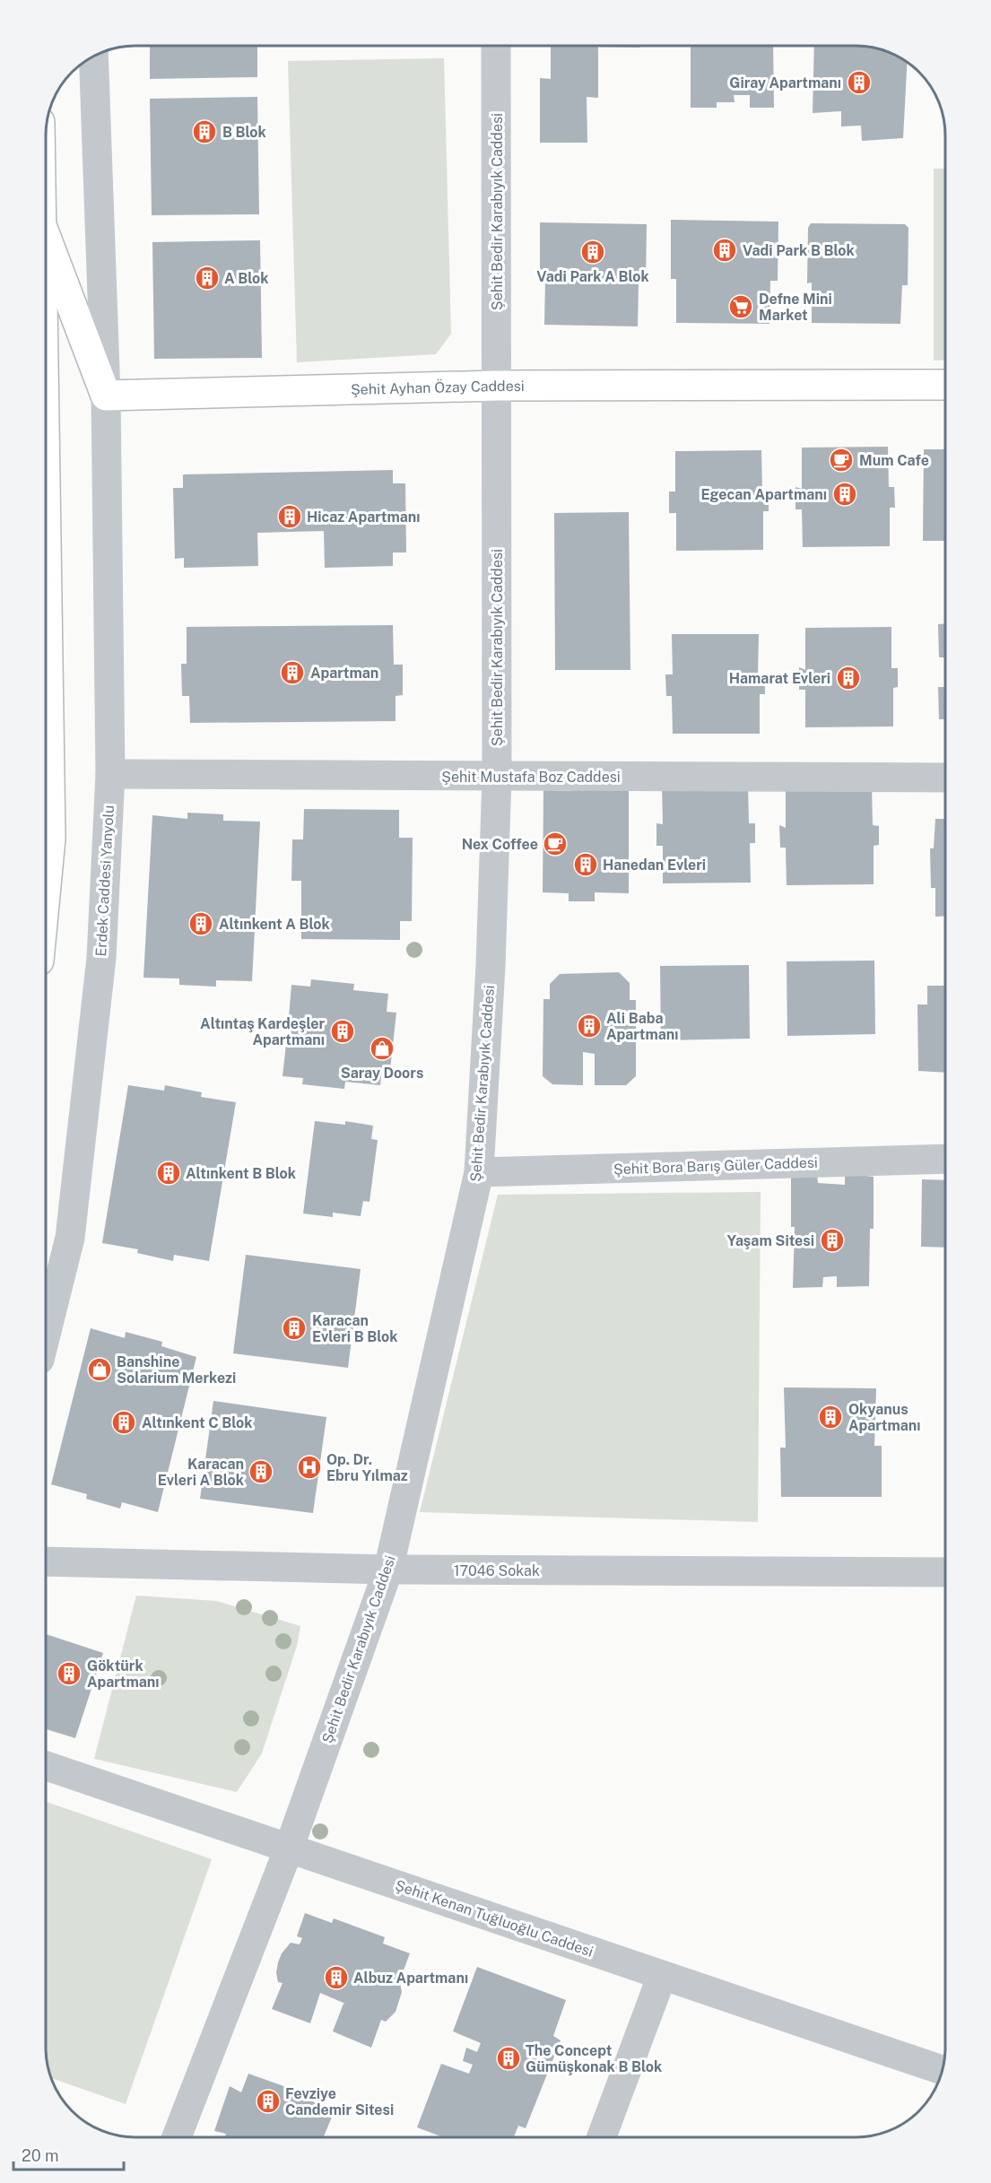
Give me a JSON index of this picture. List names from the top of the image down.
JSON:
{
  "streets": {
    "main road": ["Şehit Ayhan Özay Caddesi"],
    "street": [
      "Şehit Bedir Karabıyık Caddesi",
      "Şehit Mustafa Boz Caddesi",
      "Erdek Caddesi Yanyolu",
      "Şehit Bora Barış Güler Caddesi",
      "17046 Sokak",
      "Şehit Kenan Tuğluoğlu Caddesi"
    ]
  },
  "crossings": [
    ["Şehit Bedir Karabıyık Caddesi", "Şehit Ayhan Özay Caddesi"],
    ["Şehit Bedir Karabıyık Caddesi", "Şehit Mustafa Boz Caddesi"],
    ["Şehit Bedir Karabıyık Caddesi", "Şehit Bora Barış Güler Caddesi"],
    ["Şehit Bedir Karabıyık Caddesi", "17046 Sokak"],
    ["Şehit Bedir Karabıyık Caddesi", "Şehit Kenan Tuğluoğlu Caddesi"],
    ["Şehit Ayhan Özay Caddesi", "Erdek Caddesi Yanyolu"],
    ["Şehit Mustafa Boz Caddesi", "Erdek Caddesi Yanyolu"]
  ],
  "places": {
    "building": [
      "Giray Apartmanı",
      "B Blok",
      "Vadi Park B Blok",
      "Vadi Park A Blok",
      "A Blok",
      "Egecan Apartmanı",
      "Hicaz Apartmanı",
      "Apartman",
      "Hamarat Evleri",
      "Hanedan Evleri",
      "Altınkent A Blok",
      "Ali Baba Apartmanı",
      "Altıntaş Kardeşler Apartmanı",
      "Altınkent B Blok",
      "Yaşam Sitesi",
      "Karacan Evleri B Blok",
      "Okyanus Apartmanı",
      "Altınkent C Blok",
      "Karacan Evleri A Blok",
      "Göktürk Apartmanı",
      "Albuz Apartmanı",
      "The Concept Gümüşkonak B Blok",
      "Fevziye Candemir Sitesi"
    ],
    "supermarket": ["Defne Mini Market"],
    "cafe": ["Mum Cafe", "Nex Coffee"],
    "shop": ["Saray Doors", "Banshine Solarium Merkezi"],
    "hospital": ["Op. Dr. Ebru Yılmaz"]
  },
  "scale_bar": "20 m"
}
